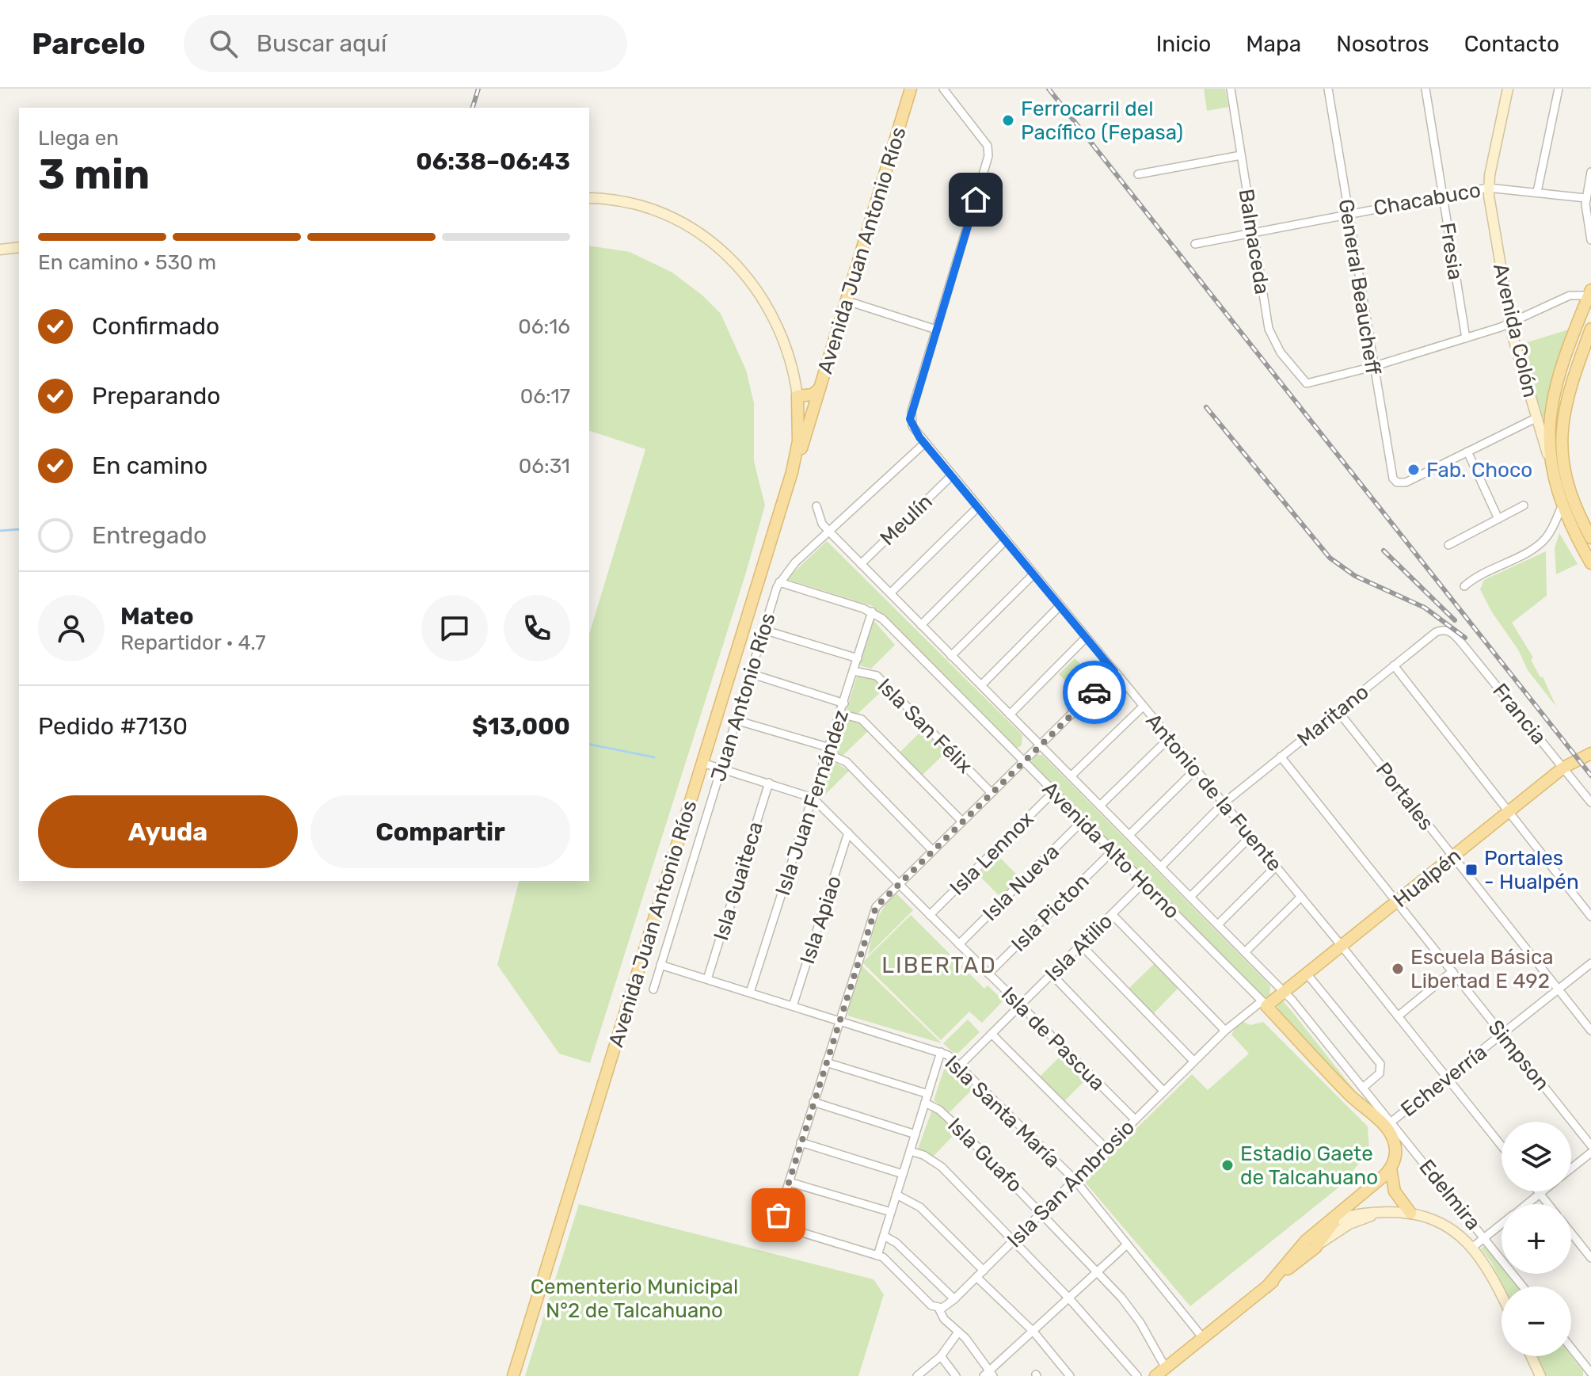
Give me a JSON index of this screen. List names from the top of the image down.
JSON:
{
  "streets": {
    "main road": [
      "Avenida Juan Antonio Ríos",
      "Avenida Colón",
      "Avenida Alto Horno",
      "Hualpén"
    ],
    "street": [
      "Chacabuco",
      "Balmaceda",
      "Fresia",
      "General Beaucheff",
      "Meulín",
      "Juan Antonio Ríos",
      "Francia",
      "Maritano",
      "Isla San Félix",
      "Antonio de la Fuente",
      "Portales",
      "Isla Juan Fernández",
      "Isla Lennox",
      "Isla Guaiteca",
      "Isla Nueva",
      "Isla Picton",
      "Isla Apiao",
      "Isla Atilio",
      "Isla de Pascua",
      "Simpson",
      "Echeverría",
      "Isla Santa María",
      "Isla Guafo",
      "Isla San Ambrosio",
      "Edelmira"
    ]
  },
  "crossings": [
    ["Chacabuco", "Balmaceda"],
    ["Chacabuco", "Fresia"],
    ["Chacabuco", "General Beaucheff"],
    ["Chacabuco", "Avenida Colón"],
    ["Balmaceda", "General Beaucheff"],
    ["Avenida Juan Antonio Ríos", "Isla de Pascua"],
    ["Meulín", "Antonio de la Fuente"],
    ["Meulín", "Avenida Alto Horno"],
    ["Juan Antonio Ríos", "Antonio de la Fuente"],
    ["Juan Antonio Ríos", "Avenida Alto Horno"],
    ["Juan Antonio Ríos", "Isla de Pascua"],
    ["Juan Antonio Ríos", "Isla Santa María"],
    ["Francia", "Maritano"],
    ["Francia", "Hualpén"],
    ["Maritano", "Antonio de la Fuente"],
    ["Maritano", "Portales"],
    ["Maritano", "Simpson"],
    ["Isla San Félix", "Isla Juan Fernández"],
    ["Antonio de la Fuente", "Hualpén"],
    ["Antonio de la Fuente", "Echeverría"],
    ["Portales", "Hualpén"],
    ["Portales", "Echeverría"],
    ["Isla Juan Fernández", "Avenida Alto Horno"],
    ["Isla Juan Fernández", "Isla de Pascua"],
    ["Isla Juan Fernández", "Isla Santa María"],
    ["Avenida Alto Horno", "Isla Lennox"],
    ["Avenida Alto Horno", "Hualpén"],
    ["Avenida Alto Horno", "Isla Nueva"],
    ["Avenida Alto Horno", "Isla Picton"],
    ["Avenida Alto Horno", "Isla Atilio"],
    ["Avenida Alto Horno", "Echeverría"],
    ["Avenida Alto Horno", "Isla San Ambrosio"],
    ["Avenida Alto Horno", "Edelmira"],
    ["Isla Lennox", "Isla de Pascua"],
    ["Hualpén", "Simpson"],
    ["Hualpén", "Isla San Ambrosio"],
    ["Isla Guaiteca", "Isla de Pascua"],
    ["Isla Guaiteca", "Isla Santa María"],
    ["Isla Nueva", "Isla de Pascua"],
    ["Isla Picton", "Isla de Pascua"],
    ["Isla Apiao", "Isla de Pascua"],
    ["Isla Apiao", "Isla Santa María"],
    ["Isla Atilio", "Isla de Pascua"],
    ["Isla Atilio", "Isla Santa María"],
    ["Isla de Pascua", "Isla San Ambrosio"],
    ["Simpson", "Echeverría"],
    ["Echeverría", "Edelmira"],
    ["Isla Santa María", "Isla San Ambrosio"],
    ["Isla Guafo", "Isla San Ambrosio"]
  ],
  "districts": ["LIBERTAD"],
  "parks": ["Cementerio Municipal N°2 de Talcahuano"],
  "places": {
    "other": [
      "Ferrocarril del Pacífico (Fepasa)",
      "Fab. Choco",
      "Escuela Básica Libertad E 492",
      "Estadio Gaete de Talcahuano"
    ],
    "transit": ["Portales - Hualpén"]
  },
  "page": {
    "header": "Parcelo",
    "search": "Buscar aquí",
    "nav": [
      "Inicio",
      "Mapa",
      "Nosotros",
      "Contacto"
    ],
    "heading": ["3 min", "Llega en", "06:38–06:43"],
    "panel": [
      "Mateo",
      "Repartidor · 4.7",
      "Pedido #7130",
      "$13,000"
    ],
    "bar": "En camino · 530 m",
    "list": [
      ["Confirmado", "06:16"],
      ["Preparando", "06:17"],
      ["En camino", "06:31"],
      "Entregado"
    ],
    "buttons": ["Ayuda", "Compartir"],
    "map_buttons": ["+", "−"]
  }
}
